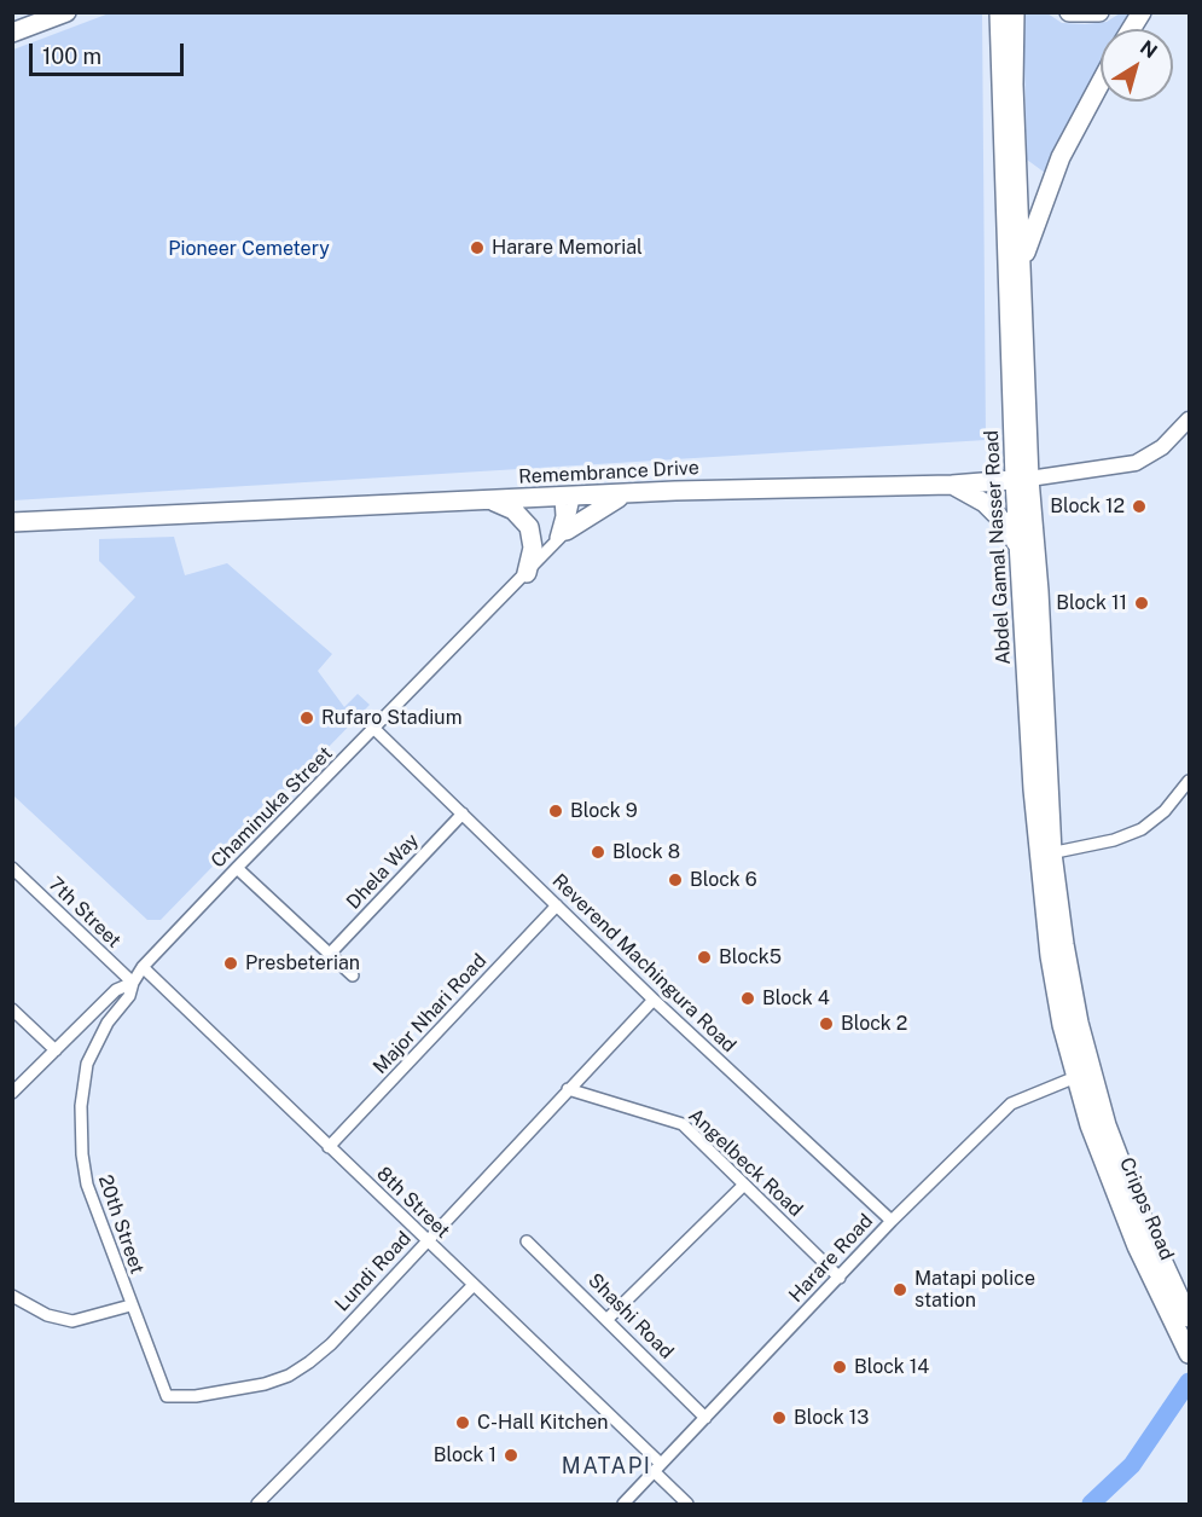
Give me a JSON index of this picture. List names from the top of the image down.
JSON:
{
  "streets": {
    "main road": ["Remembrance Drive", "Abdel Gamal Nasser Road", "Cripps Road"],
    "street": [
      "Chaminuka Street",
      "Dhela Way",
      "7th Street",
      "Reverend Machingura Road",
      "Major Nhari Road",
      "Angelbeck Road",
      "8th Street",
      "20th Street",
      "Harare Road",
      "Lundi Road",
      "Shashi Road"
    ]
  },
  "crossings": [
    ["Remembrance Drive", "Abdel Gamal Nasser Road"],
    ["Abdel Gamal Nasser Road", "Cripps Road"],
    ["Abdel Gamal Nasser Road", "Harare Road"],
    ["Chaminuka Street", "7th Street"],
    ["Chaminuka Street", "Reverend Machingura Road"],
    ["Chaminuka Street", "8th Street"],
    ["Chaminuka Street", "20th Street"],
    ["Dhela Way", "Reverend Machingura Road"],
    ["7th Street", "20th Street"],
    ["Reverend Machingura Road", "Major Nhari Road"],
    ["Reverend Machingura Road", "Harare Road"],
    ["Reverend Machingura Road", "Lundi Road"],
    ["Major Nhari Road", "8th Street"],
    ["Angelbeck Road", "Harare Road"],
    ["Angelbeck Road", "Lundi Road"],
    ["8th Street", "Harare Road"],
    ["8th Street", "Lundi Road"],
    ["Cripps Road", "Harare Road"],
    ["20th Street", "Lundi Road"],
    ["Harare Road", "Shashi Road"]
  ],
  "districts": ["MATAPI"],
  "parks": ["Pioneer Cemetery"],
  "places": [
    "Harare Memorial",
    "Block 12",
    "Block 11",
    "Rufaro Stadium",
    "Block 9",
    "Block 8",
    "Block 6",
    "Block5",
    "Presbeterian",
    "Block 4",
    "Block 2",
    "Matapi police station",
    "Block 14",
    "Block 13",
    "C-Hall Kitchen",
    "Block 1"
  ],
  "scale_bar": "100 m",
  "north": "top right"
}
